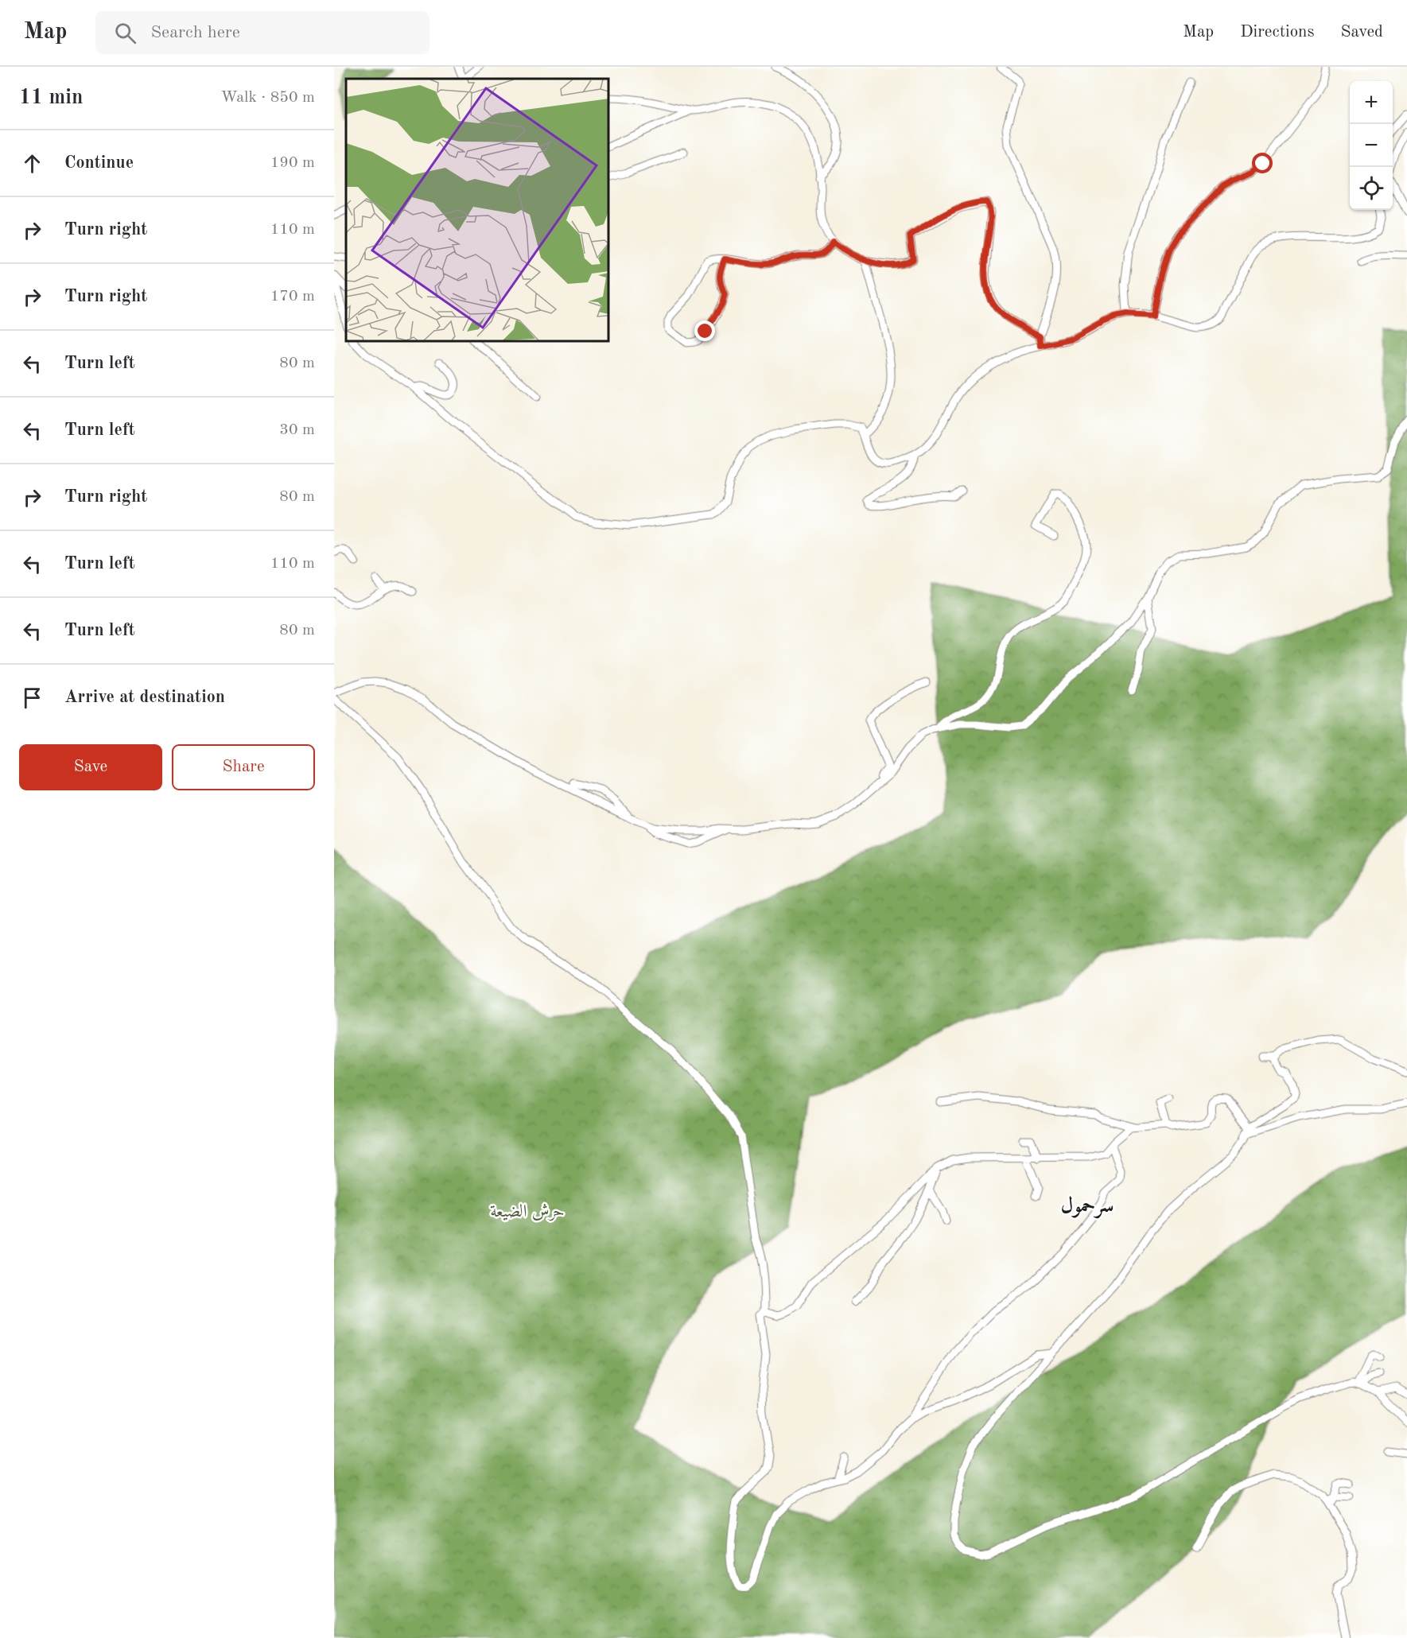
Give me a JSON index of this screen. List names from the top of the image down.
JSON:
{
  "districts": ["سرحمول"],
  "parks": ["حرش الضيعة"],
  "page": {
    "header": "Map",
    "search": "Search here",
    "nav": ["Map", "Directions", "Saved"],
    "heading": ["11 min", "Walk · 850 m"],
    "map_buttons": ["+", "−"],
    "list": [
      ["Continue", "190 m"],
      ["Turn right", "110 m"],
      ["Turn right", "170 m"],
      ["Turn left", "80 m"],
      ["Turn left", "30 m"],
      ["Turn right", "80 m"],
      ["Turn left", "110 m"],
      ["Turn left", "80 m"],
      "Arrive at destination"
    ],
    "buttons": ["Save", "Share"]
  }
}
